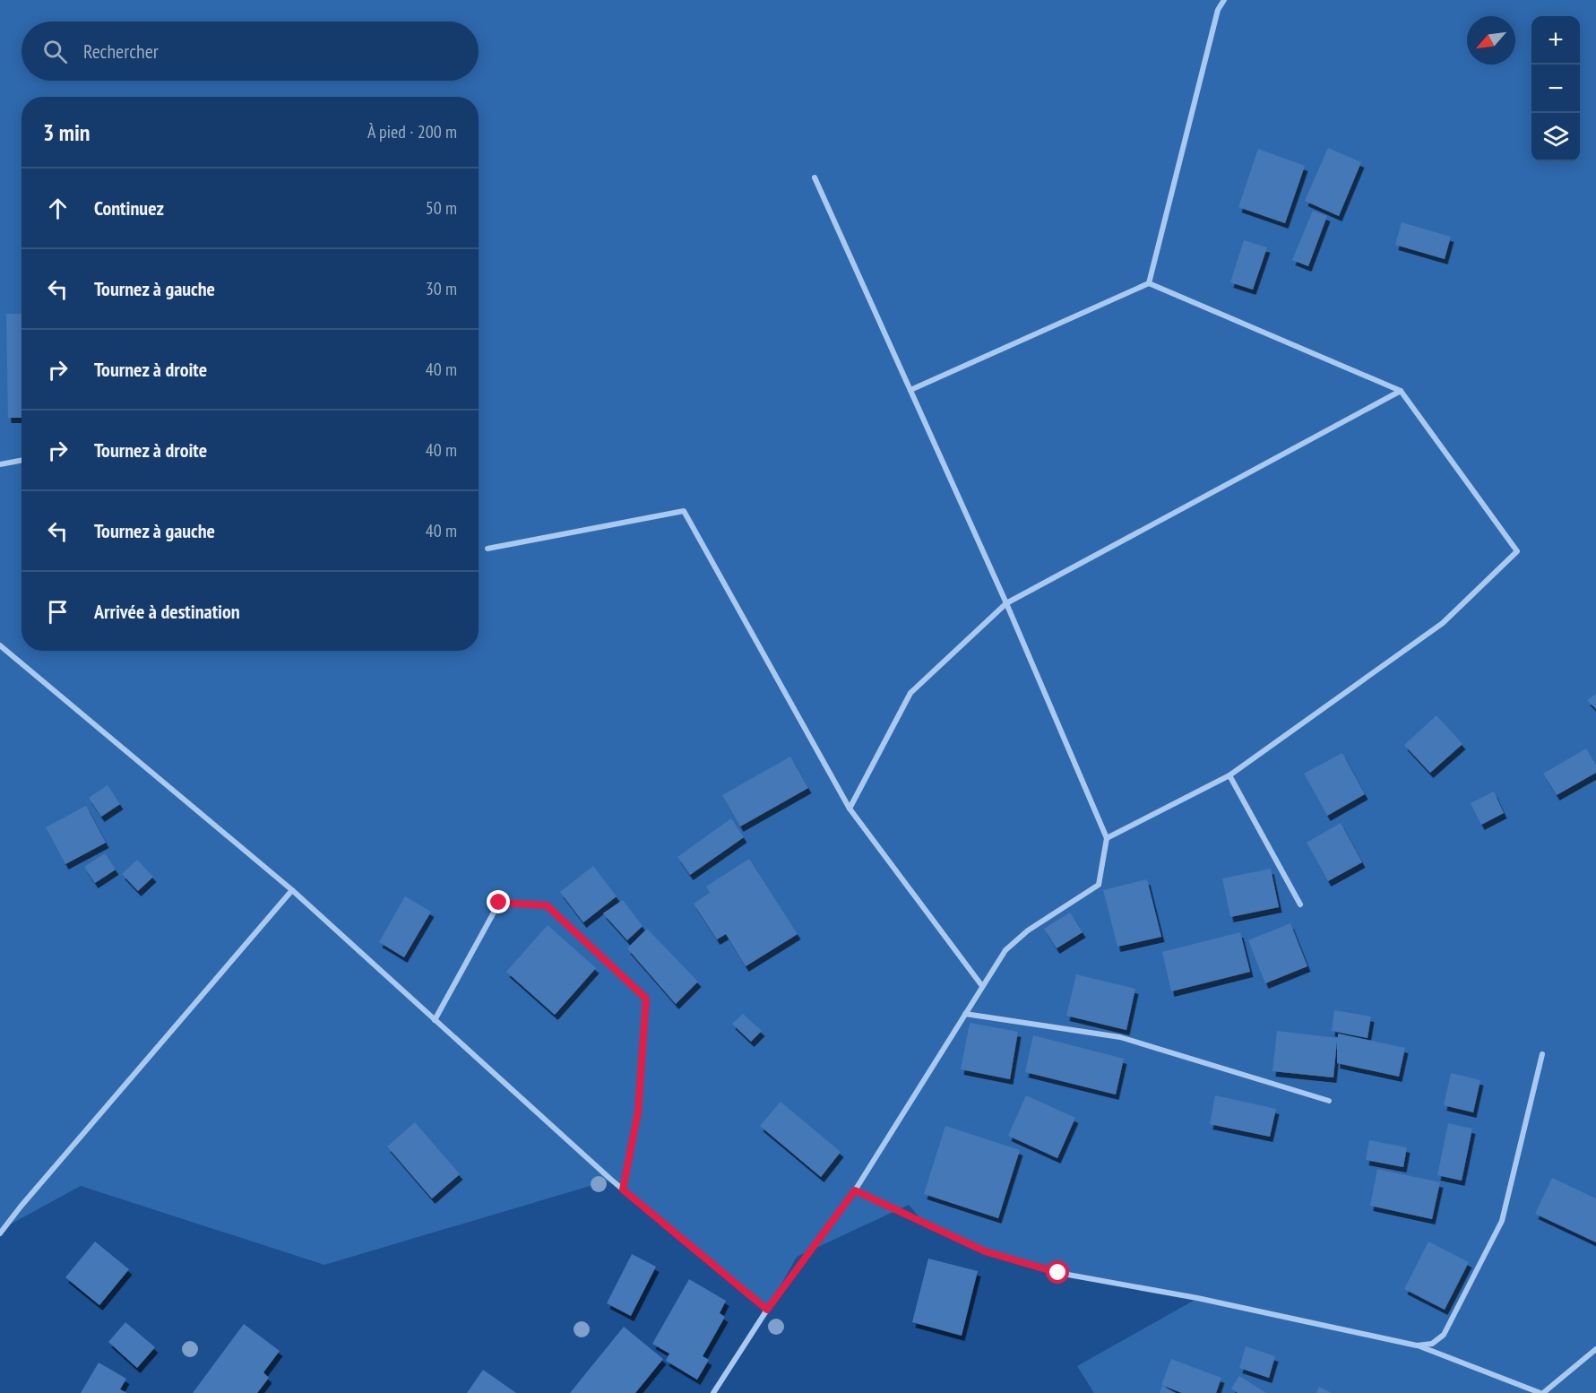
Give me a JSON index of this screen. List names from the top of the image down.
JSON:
{
  "north": "bottom left",
  "page": {
    "map_buttons": ["+", "−"],
    "search": "Rechercher",
    "heading": ["3 min", "À pied · 200 m"],
    "list": [
      ["Continuez", "50 m"],
      ["Tournez à gauche", "30 m"],
      ["Tournez à droite", "40 m"],
      ["Tournez à droite", "40 m"],
      ["Tournez à gauche", "40 m"],
      "Arrivée à destination"
    ]
  }
}
